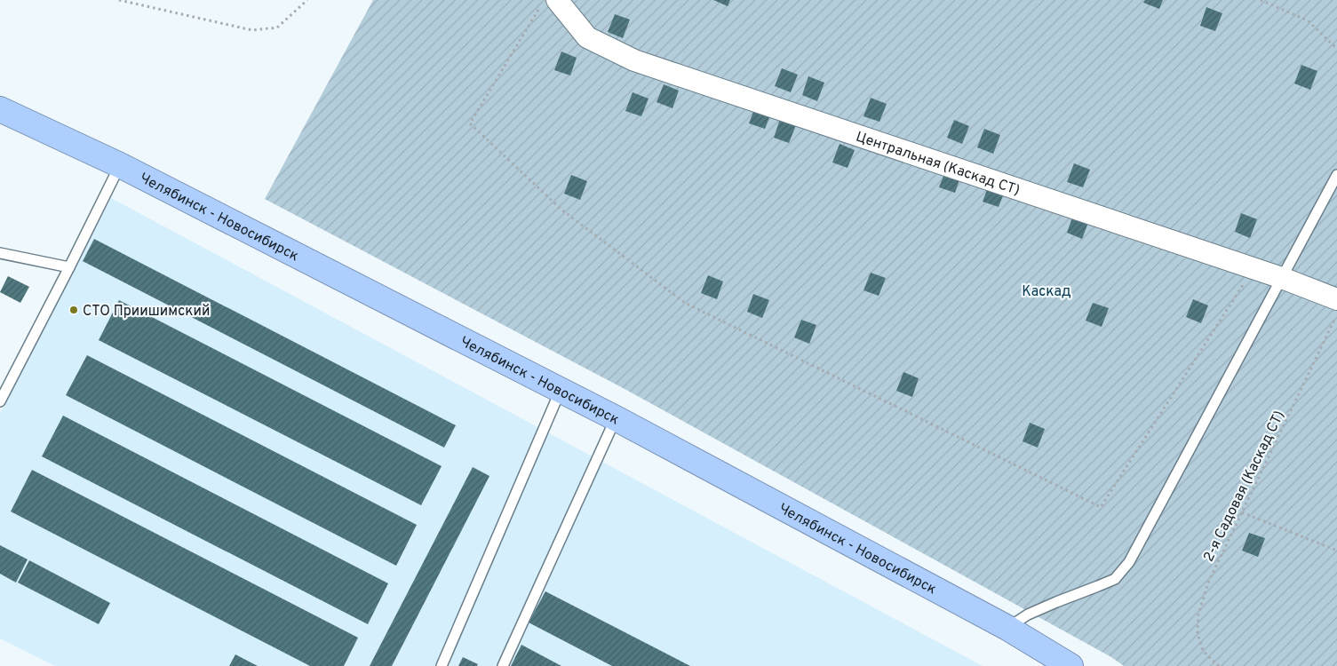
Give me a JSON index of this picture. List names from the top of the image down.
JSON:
{
  "streets": {
    "highway": ["Челябинск - Новосибирск"],
    "street": ["Центральная (Каскад СТ)"],
    "path": ["2-я Садовая (Каскад СТ)"]
  },
  "parks": ["Каскад"],
  "places": ["СТО Приишимский"]
}
